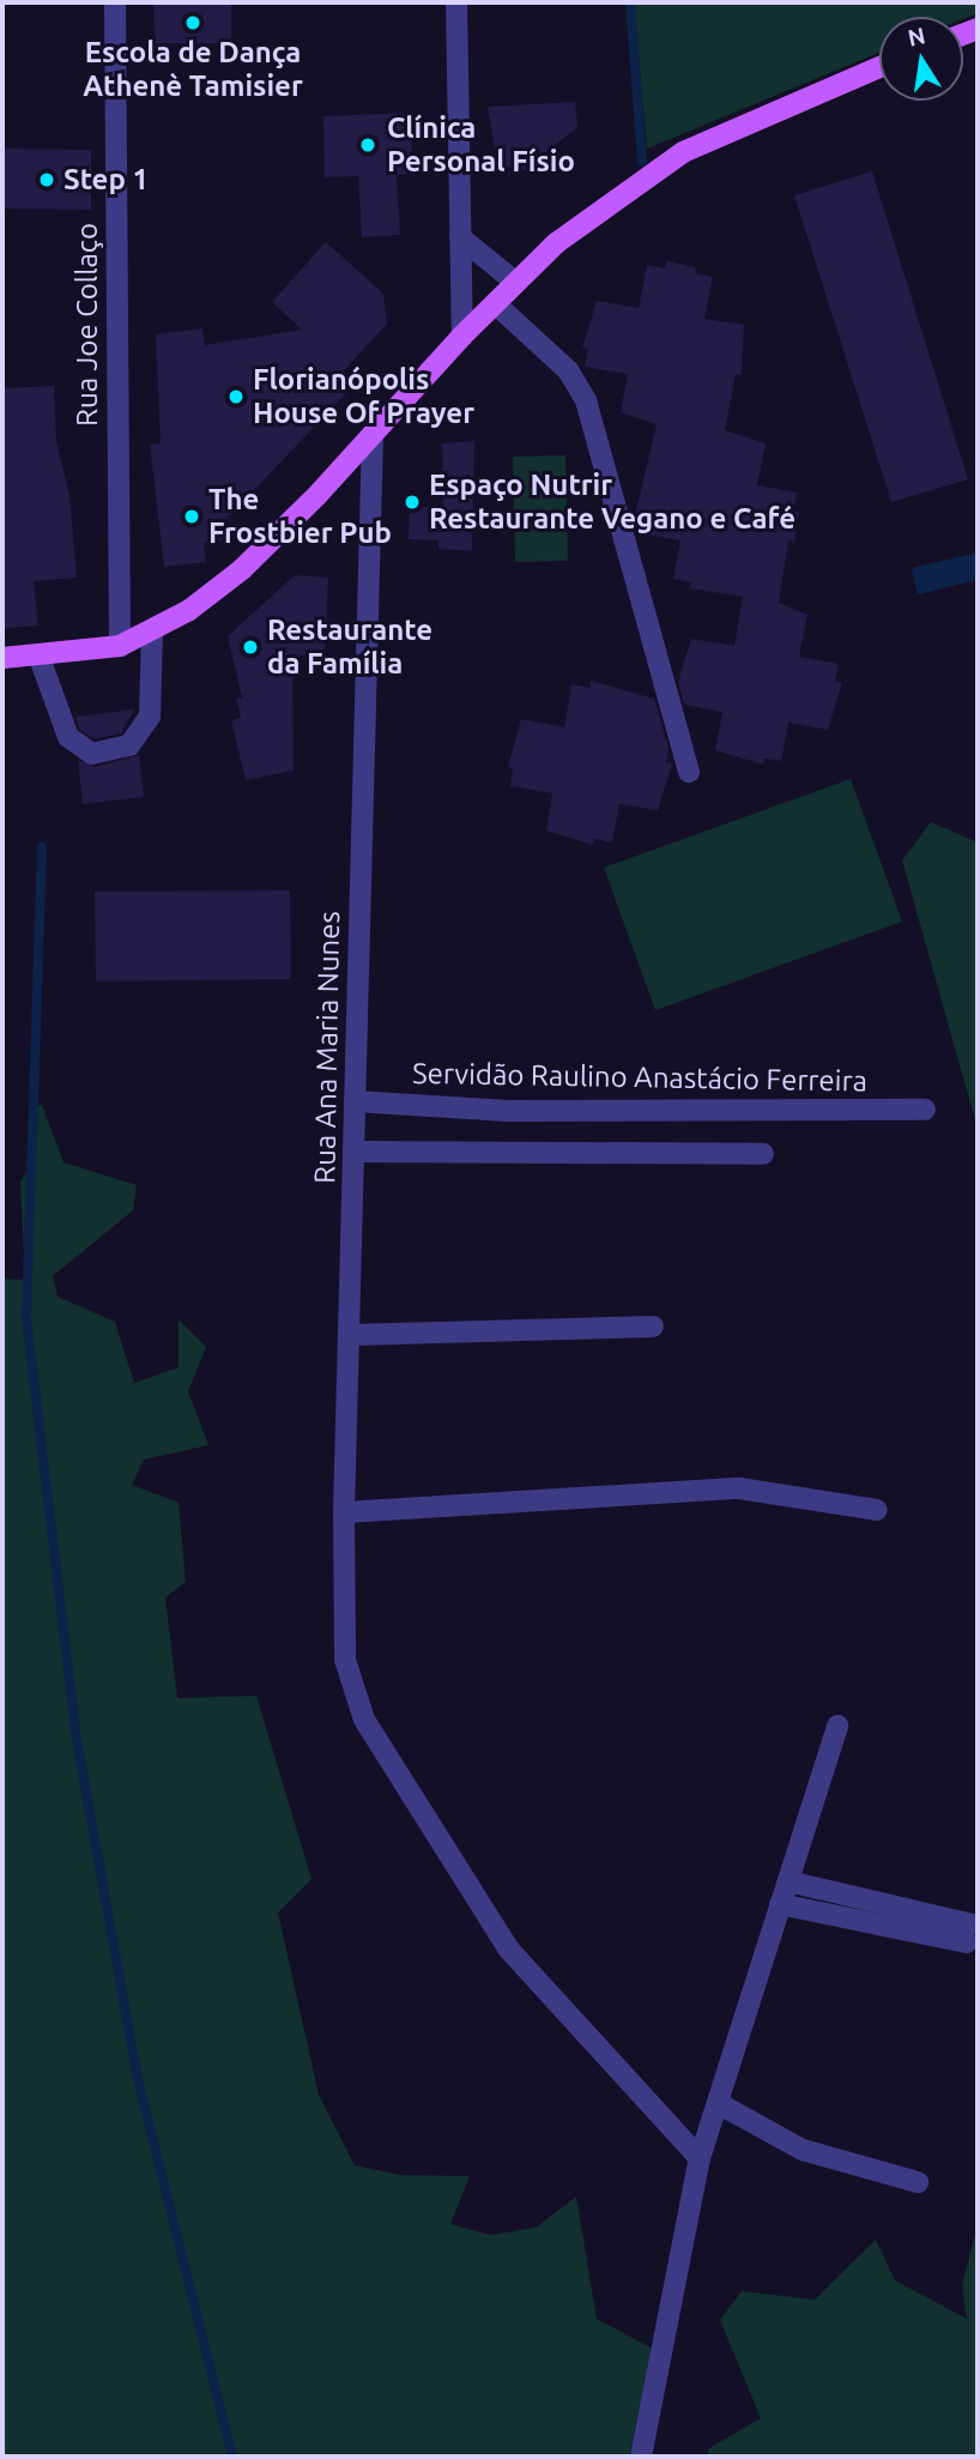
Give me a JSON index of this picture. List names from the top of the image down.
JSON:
{
  "streets": {
    "street": ["Rua Joe Collaço", "Rua Ana Maria Nunes", "Servidão Raulino Anastácio Ferreira"]
  },
  "crossings": [
    ["Rua Ana Maria Nunes", "Servidão Raulino Anastácio Ferreira"]
  ],
  "places": [
    "Escola de Dança Athenè Tamisier",
    "Clínica Personal Físio",
    "Step 1",
    "Florianópolis House Of Prayer",
    "Espaço Nutrir Restaurante Vegano e Café",
    "The Frostbier Pub",
    "Restaurante da Família"
  ],
  "north": "top"
}
